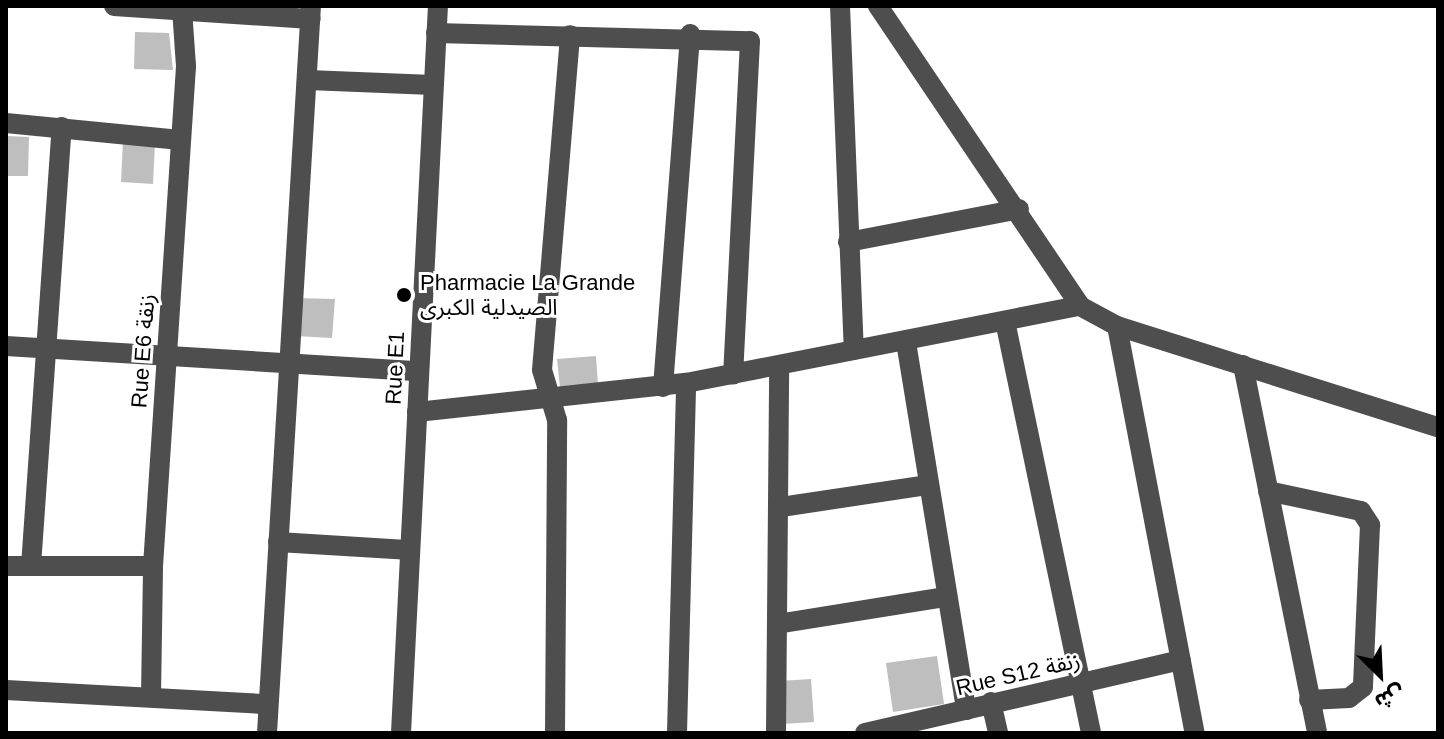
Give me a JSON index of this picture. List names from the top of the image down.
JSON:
{
  "streets": {
    "street": ["Rue E6 زنقة", "Rue E1", "Rue S12 زنقة"]
  },
  "places": ["Pharmacie La Grande الصيدلية الكبرى"],
  "north": "bottom right"
}
